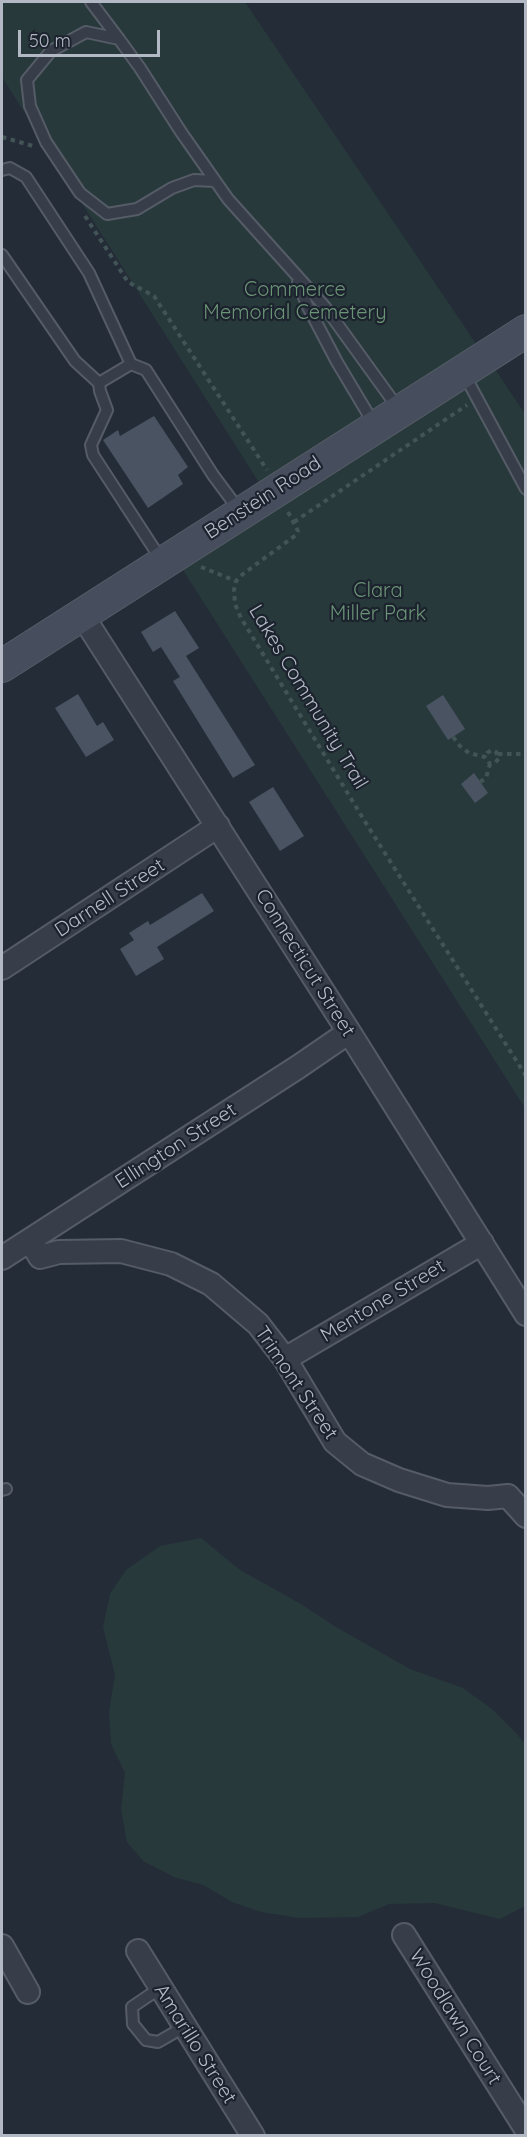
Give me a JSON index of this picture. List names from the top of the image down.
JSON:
{
  "streets": {
    "street": [
      "Benstein Road",
      "Darnell Street",
      "Connecticut Street",
      "Ellington Street",
      "Mentone Street",
      "Trimont Street",
      "Woodlawn Court",
      "Amarillo Street"
    ],
    "path": ["Lakes Community Trail"]
  },
  "crossings": [
    ["Benstein Road", "Connecticut Street"],
    ["Darnell Street", "Connecticut Street"],
    ["Connecticut Street", "Ellington Street"],
    ["Connecticut Street", "Mentone Street"],
    ["Ellington Street", "Trimont Street"],
    ["Mentone Street", "Trimont Street"]
  ],
  "parks": ["Commerce Memorial Cemetery", "Clara Miller Park"],
  "scale_bar": "50 m"
}
